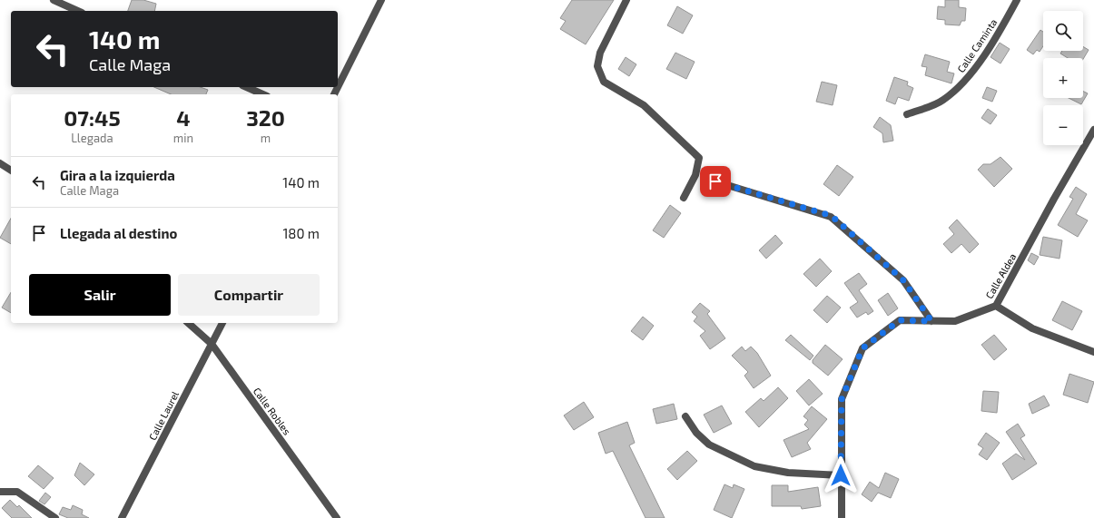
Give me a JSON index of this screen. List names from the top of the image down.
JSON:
{
  "streets": {
    "street": [
      "Calle Caminta",
      "Calle Aldea",
      "Calle Robles",
      "Calle Laurel"
    ]
  },
  "crossings": [
    ["Calle Robles", "Calle Laurel"]
  ],
  "page": {
    "map_buttons": ["+", "−"],
    "turn": ["140 m", "Calle Maga"],
    "eta": [
      "07:45",
      "Llegada",
      "4",
      "min",
      "320",
      "m"
    ],
    "list": [
      {
        "name": "Gira a la izquierda",
        "note": "Calle Maga",
        "value": "140 m"
      },
      {
        "name": "Llegada al destino",
        "value": "180 m"
      }
    ],
    "buttons": ["Salir", "Compartir"]
  }
}
